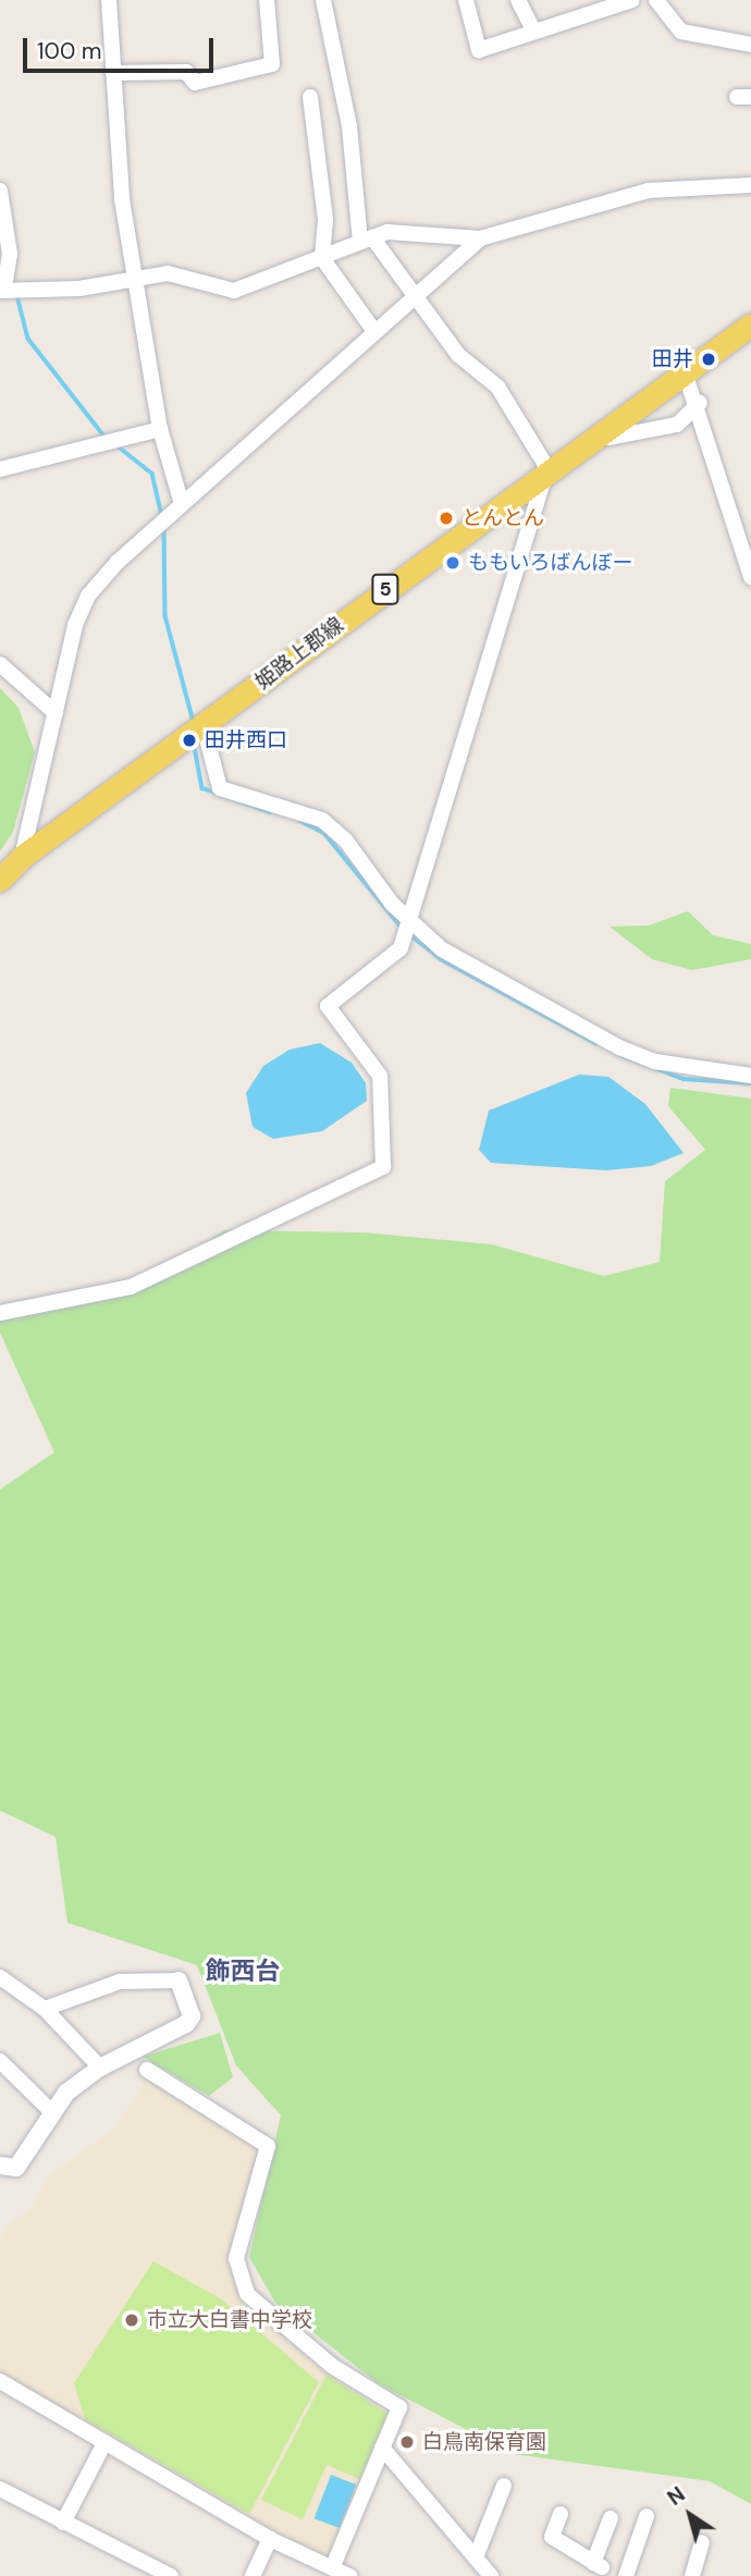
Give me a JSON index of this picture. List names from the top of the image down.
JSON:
{
  "streets": {
    "main road": ["5", "姫路上郡線"]
  },
  "districts": ["飾西台"],
  "places": [
    "田井",
    "とんとん",
    "ももいろばんぼー",
    "田井西口",
    "市立大白書中学校",
    "白鳥南保育園"
  ],
  "scale_bar": "100 m",
  "north": "top left"
}
